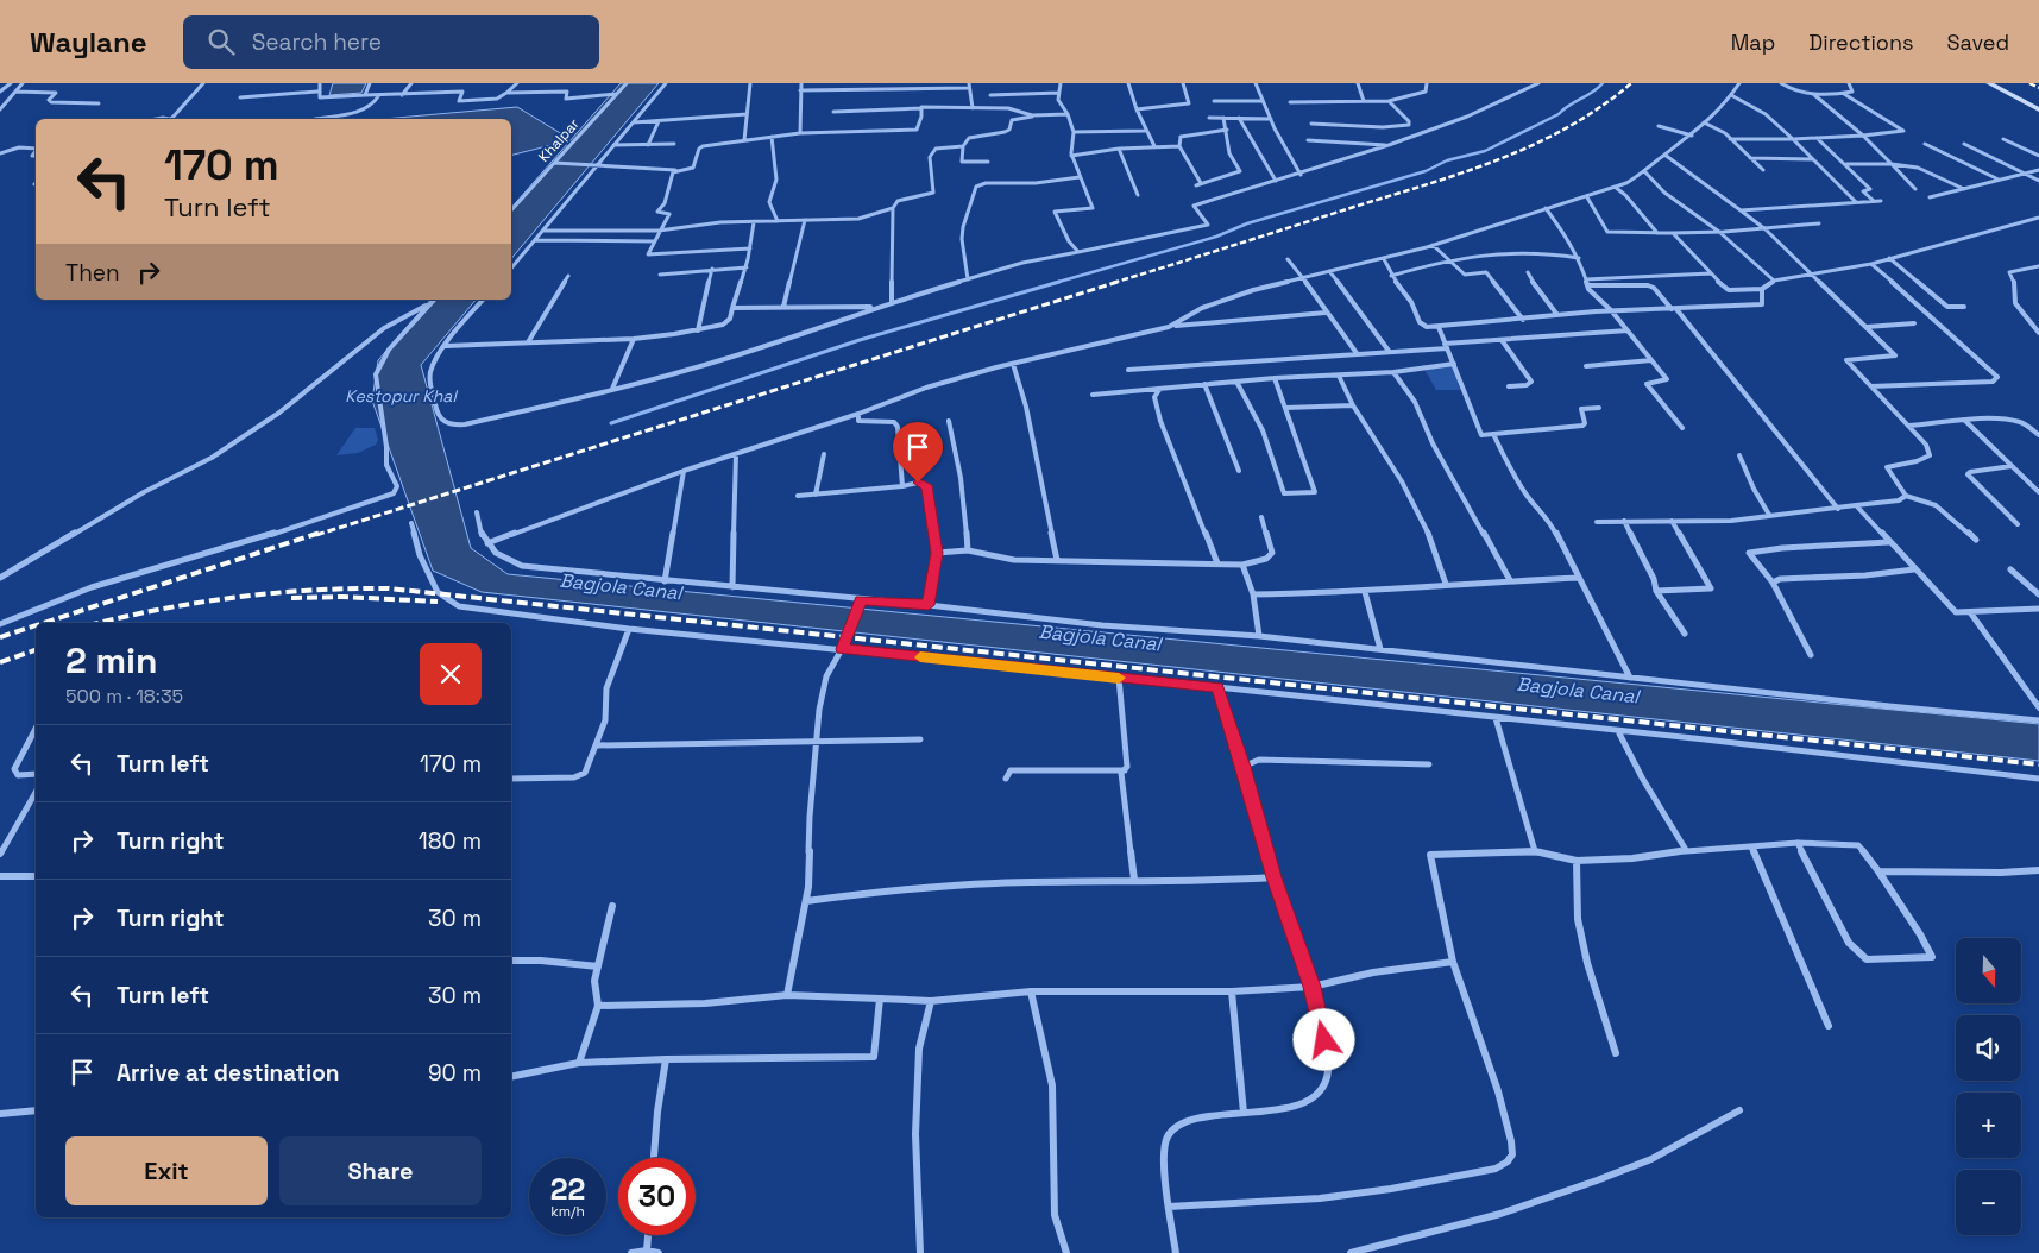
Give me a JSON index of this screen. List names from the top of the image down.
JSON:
{
  "streets": {
    "street": ["Khalpar"]
  },
  "water": ["Kestopur Khal", "Bagjola Canal"],
  "north": "bottom",
  "page": {
    "header": "Waylane",
    "search": "Search here",
    "nav": ["Map", "Directions", "Saved"],
    "turn": ["170 m", "Turn left"],
    "then": "Then",
    "heading": ["2 min", "500 m · 18:35"],
    "list": [
      {
        "name": "Turn left",
        "value": "170 m"
      },
      {
        "name": "Turn right",
        "value": "180 m"
      },
      {
        "name": "Turn right",
        "value": "30 m"
      },
      {
        "name": "Turn left",
        "value": "30 m"
      },
      {
        "name": "Arrive at destination",
        "value": "90 m"
      }
    ],
    "map_buttons": ["+", "−"],
    "buttons": ["Exit", "Share"],
    "speed": "22 km/h",
    "limit": "30"
  }
}
